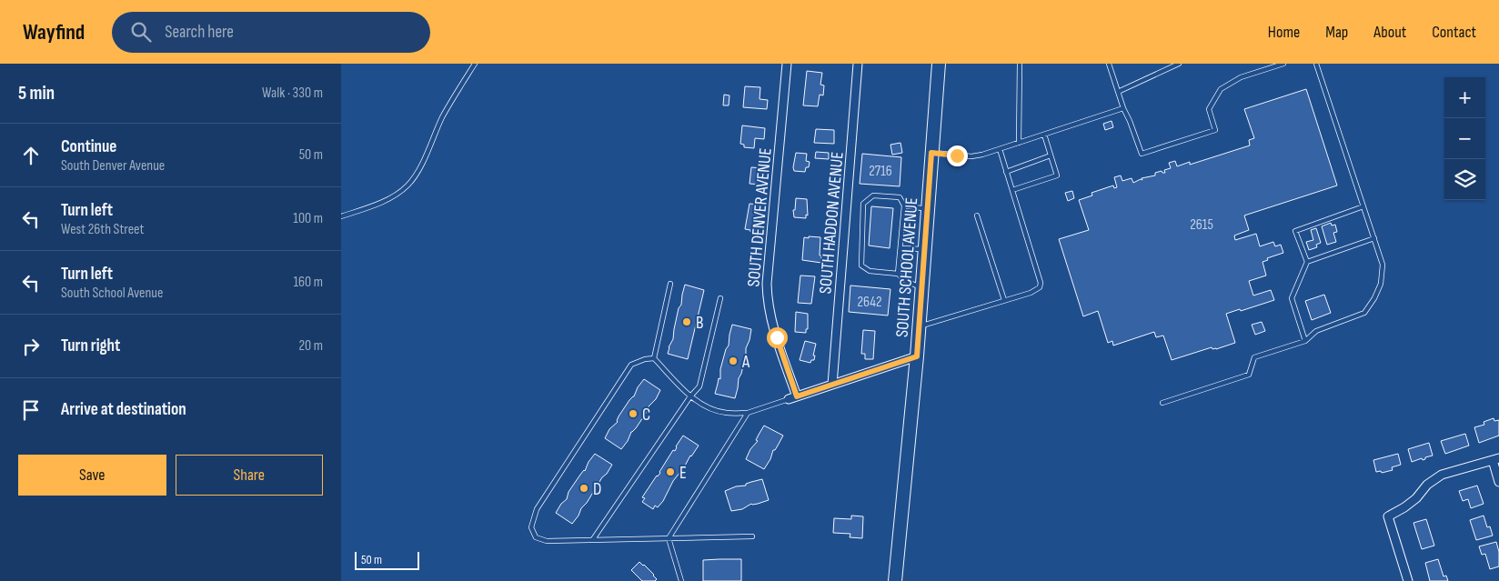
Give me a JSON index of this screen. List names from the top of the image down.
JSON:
{
  "streets": {
    "main road": ["SOUTH SCHOOL AVENUE"],
    "street": ["SOUTH DENVER AVENUE", "SOUTH HADDON AVENUE"]
  },
  "places": [
    "B",
    "A",
    "C",
    "E",
    "D"
  ],
  "house_numbers": ["2716", "2615", "2642"],
  "scale_bar": "50 m",
  "page": {
    "header": "Wayfind",
    "search": "Search here",
    "nav": [
      "Home",
      "Map",
      "About",
      "Contact"
    ],
    "heading": ["5 min", "Walk · 330 m"],
    "map_buttons": ["+", "−"],
    "list": [
      ["Continue", "South Denver Avenue", "50 m"],
      ["Turn left", "West 26th Street", "100 m"],
      ["Turn left", "South School Avenue", "160 m"],
      ["Turn right", "20 m"],
      "Arrive at destination"
    ],
    "buttons": ["Save", "Share"],
    "scale": "50 m"
  }
}
